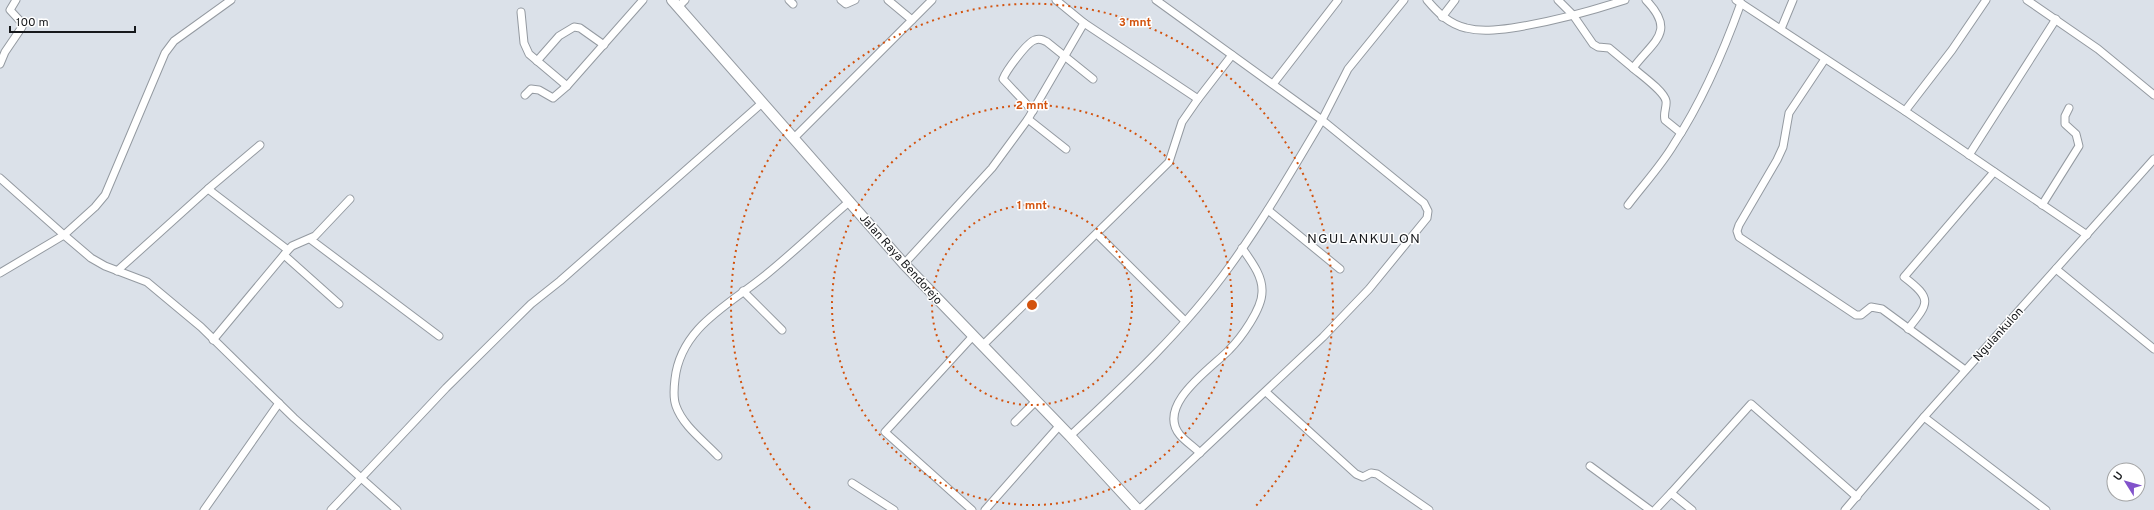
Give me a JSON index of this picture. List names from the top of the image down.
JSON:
{
  "streets": {
    "main road": ["Jalan Raya Bendorejo"],
    "street": ["Ngulankulon"]
  },
  "districts": ["NGULANKULON"],
  "scale_bar": "100 m",
  "north": "top left",
  "rings": ["3 mnt", "2 mnt", "1 mnt"]
}
